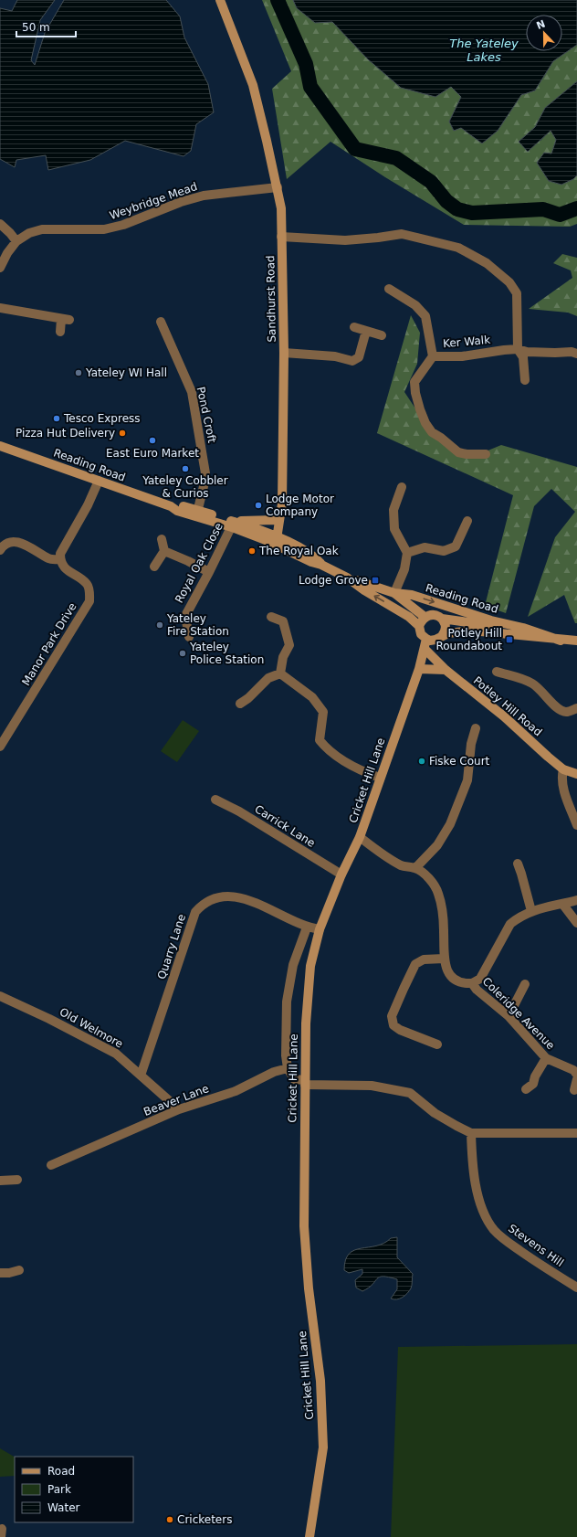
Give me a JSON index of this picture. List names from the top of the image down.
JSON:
{
  "streets": {
    "street": [
      "Weybridge Mead",
      "Sandhurst Road",
      "Ker Walk",
      "Pond Croft",
      "Reading Road",
      "Royal Oak Close",
      "Manor Park Drive",
      "Potley Hill Road",
      "Cricket Hill Lane",
      "Carrick Lane",
      "Quarry Lane",
      "Coleridge Avenue",
      "Old Welmore",
      "Beaver Lane",
      "Stevens Hill"
    ]
  },
  "crossings": [
    ["Weybridge Mead", "Sandhurst Road"],
    ["Sandhurst Road", "Reading Road"],
    ["Pond Croft", "Reading Road"],
    ["Reading Road", "Royal Oak Close"],
    ["Reading Road", "Cricket Hill Lane"],
    ["Potley Hill Road", "Cricket Hill Lane"],
    ["Cricket Hill Lane", "Carrick Lane"],
    ["Cricket Hill Lane", "Quarry Lane"],
    ["Cricket Hill Lane", "Coleridge Avenue"],
    ["Cricket Hill Lane", "Beaver Lane"],
    ["Quarry Lane", "Old Welmore"],
    ["Old Welmore", "Beaver Lane"]
  ],
  "water": ["The Yateley Lakes"],
  "places": {
    "other": [
      "Yateley WI Hall",
      "Tesco Express",
      "Pizza Hut Delivery",
      "East Euro Market",
      "Yateley Cobbler & Curios",
      "Lodge Motor Company",
      "The Royal Oak",
      "Yateley Fire Station",
      "Yateley Police Station",
      "Fiske Court",
      "Cricketers"
    ],
    "transit": ["Lodge Grove", "Potley Hill Roundabout"]
  },
  "legend": ["Road", "Park", "Water"],
  "scale_bar": "50 m",
  "north": "top"
}
